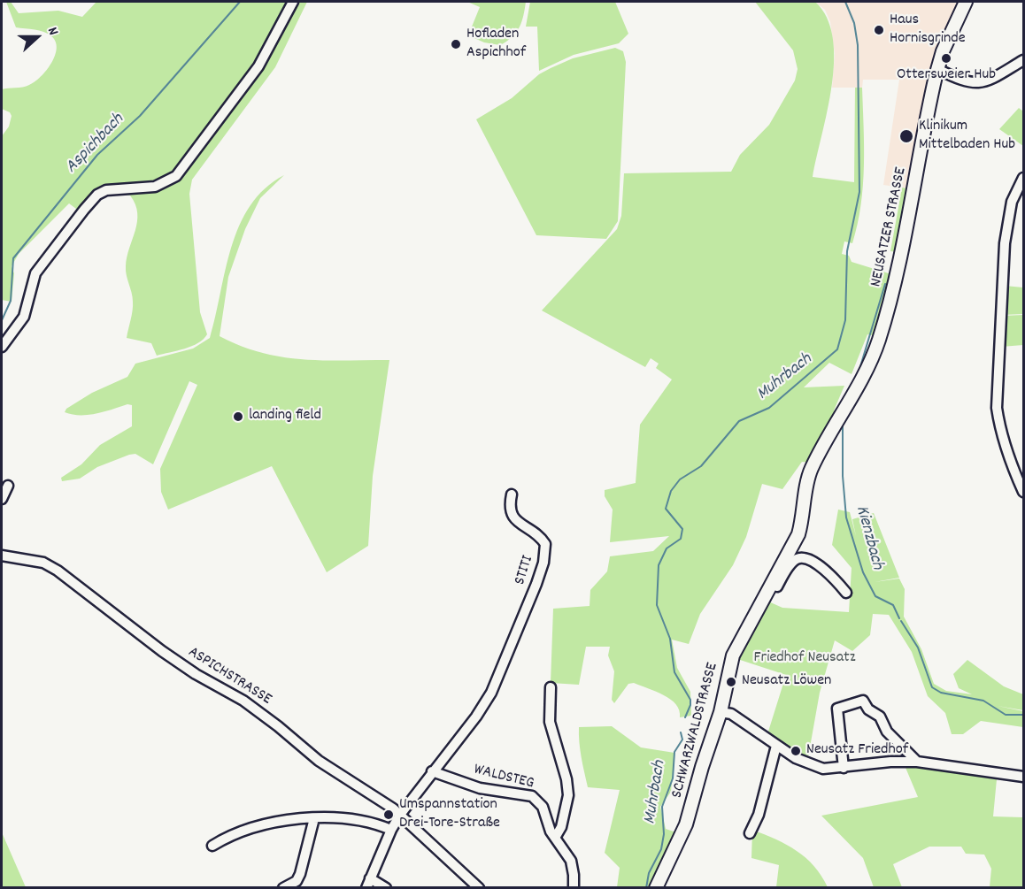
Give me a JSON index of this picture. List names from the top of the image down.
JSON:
{
  "streets": {
    "main road": ["NEUSATZER STRASSE", "SCHWARZWALDSTRASSE"],
    "street": ["STITI", "ASPICHSTRASSE", "WALDSTEG"]
  },
  "crossings": [
    ["NEUSATZER STRASSE", "SCHWARZWALDSTRASSE"],
    ["STITI", "WALDSTEG"]
  ],
  "water": ["Aspichbach", "Muhrbach", "Kienzbach"],
  "parks": ["Friedhof Neusatz"],
  "places": [
    "Haus Hornisgrinde",
    "Hofladen Aspichhof",
    "Ottersweier Hub",
    "Klinikum Mittelbaden Hub",
    "landing field",
    "Neusatz Löwen",
    "Neusatz Friedhof",
    "Umspannstation Drei-Tore-Straße"
  ],
  "north": "right"
}
